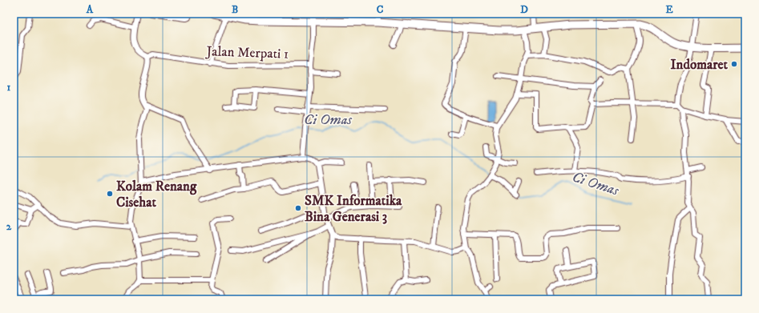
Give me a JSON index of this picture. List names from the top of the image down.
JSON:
{
  "streets": {
    "street": ["Jalan Merpati 1"]
  },
  "water": ["Ci Omas"],
  "places": ["Indomaret", "Kolam Renang Cisehat", "SMK Informatika Bina Generasi 3"],
  "grid": {
    "columns": [
      "A",
      "B",
      "C",
      "D",
      "E"
    ],
    "rows": ["1", "2"]
  }
}
